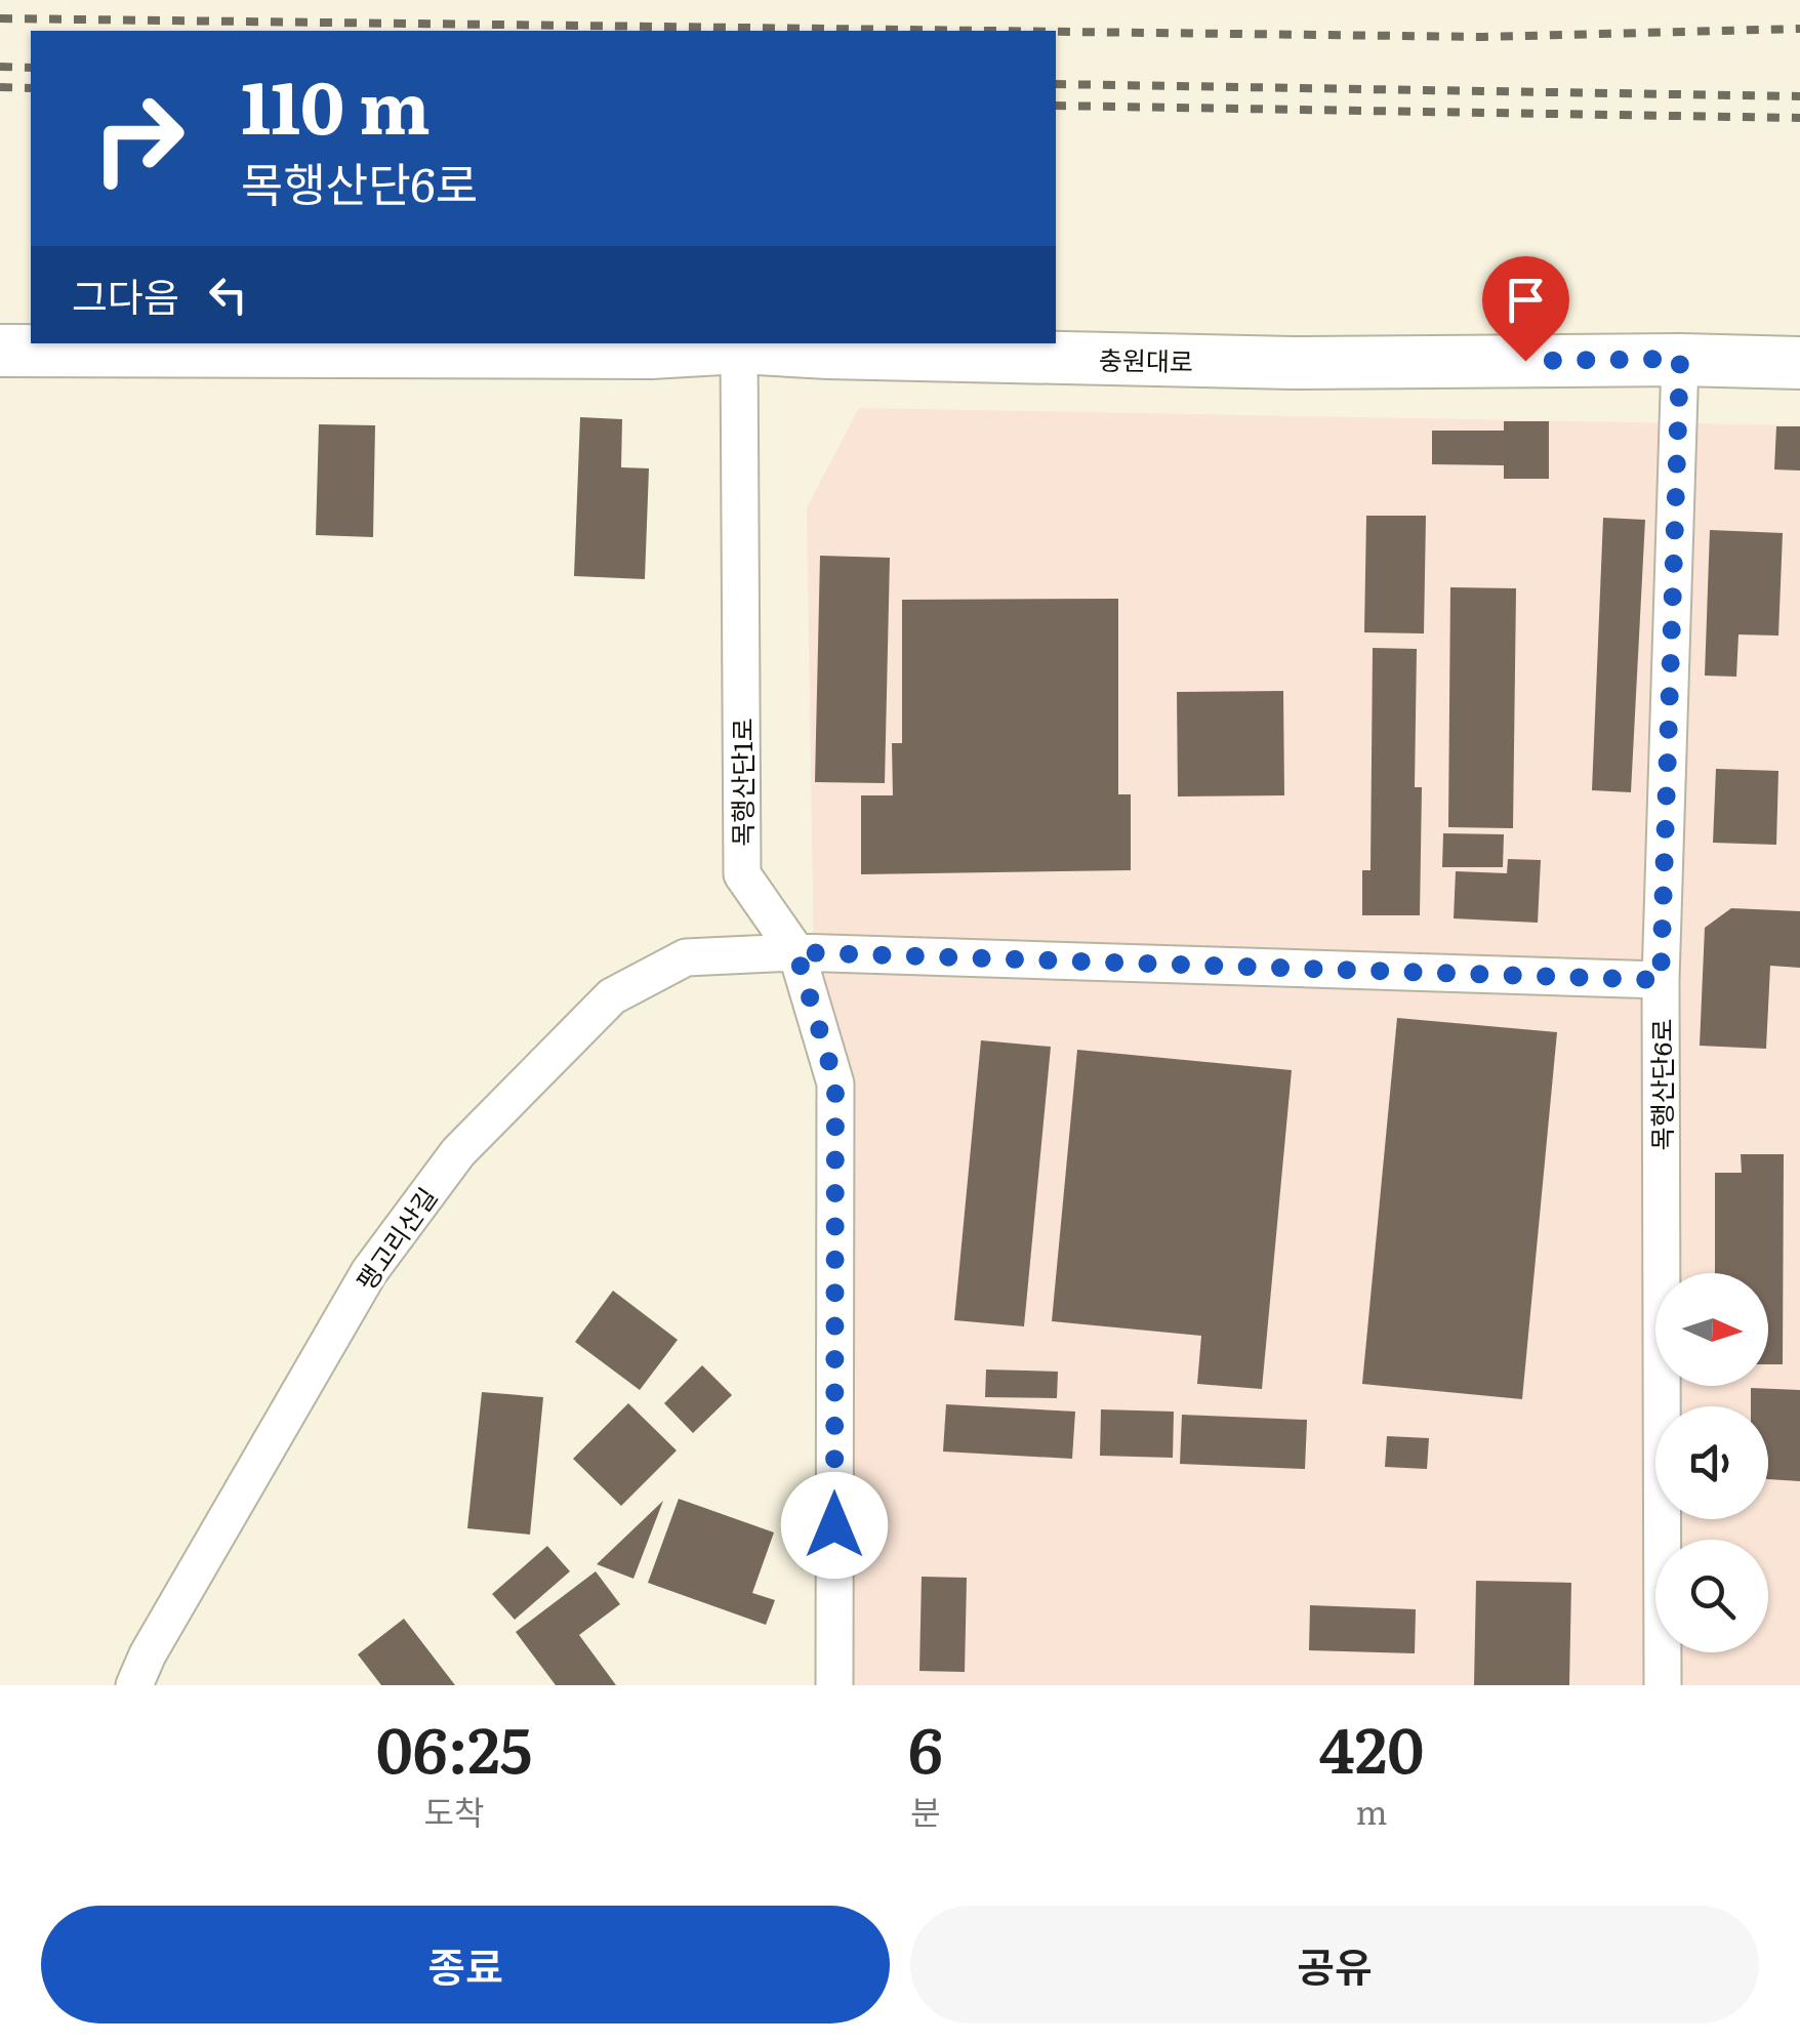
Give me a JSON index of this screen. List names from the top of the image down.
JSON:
{
  "streets": {
    "street": [
      "충원대로",
      "목행산단1로",
      "목행산단6로",
      "팽고리산길"
    ]
  },
  "crossings": [
    ["충원대로", "목행산단1로"],
    ["충원대로", "목행산단6로"],
    ["목행산단1로", "팽고리산길"]
  ],
  "north": "right",
  "page": {
    "turn": ["110 m", "목행산단6로"],
    "then": "그다음",
    "eta": [
      "06:25",
      "도착",
      "6",
      "분",
      "420",
      "m"
    ],
    "buttons": ["종료", "공유"]
  }
}
